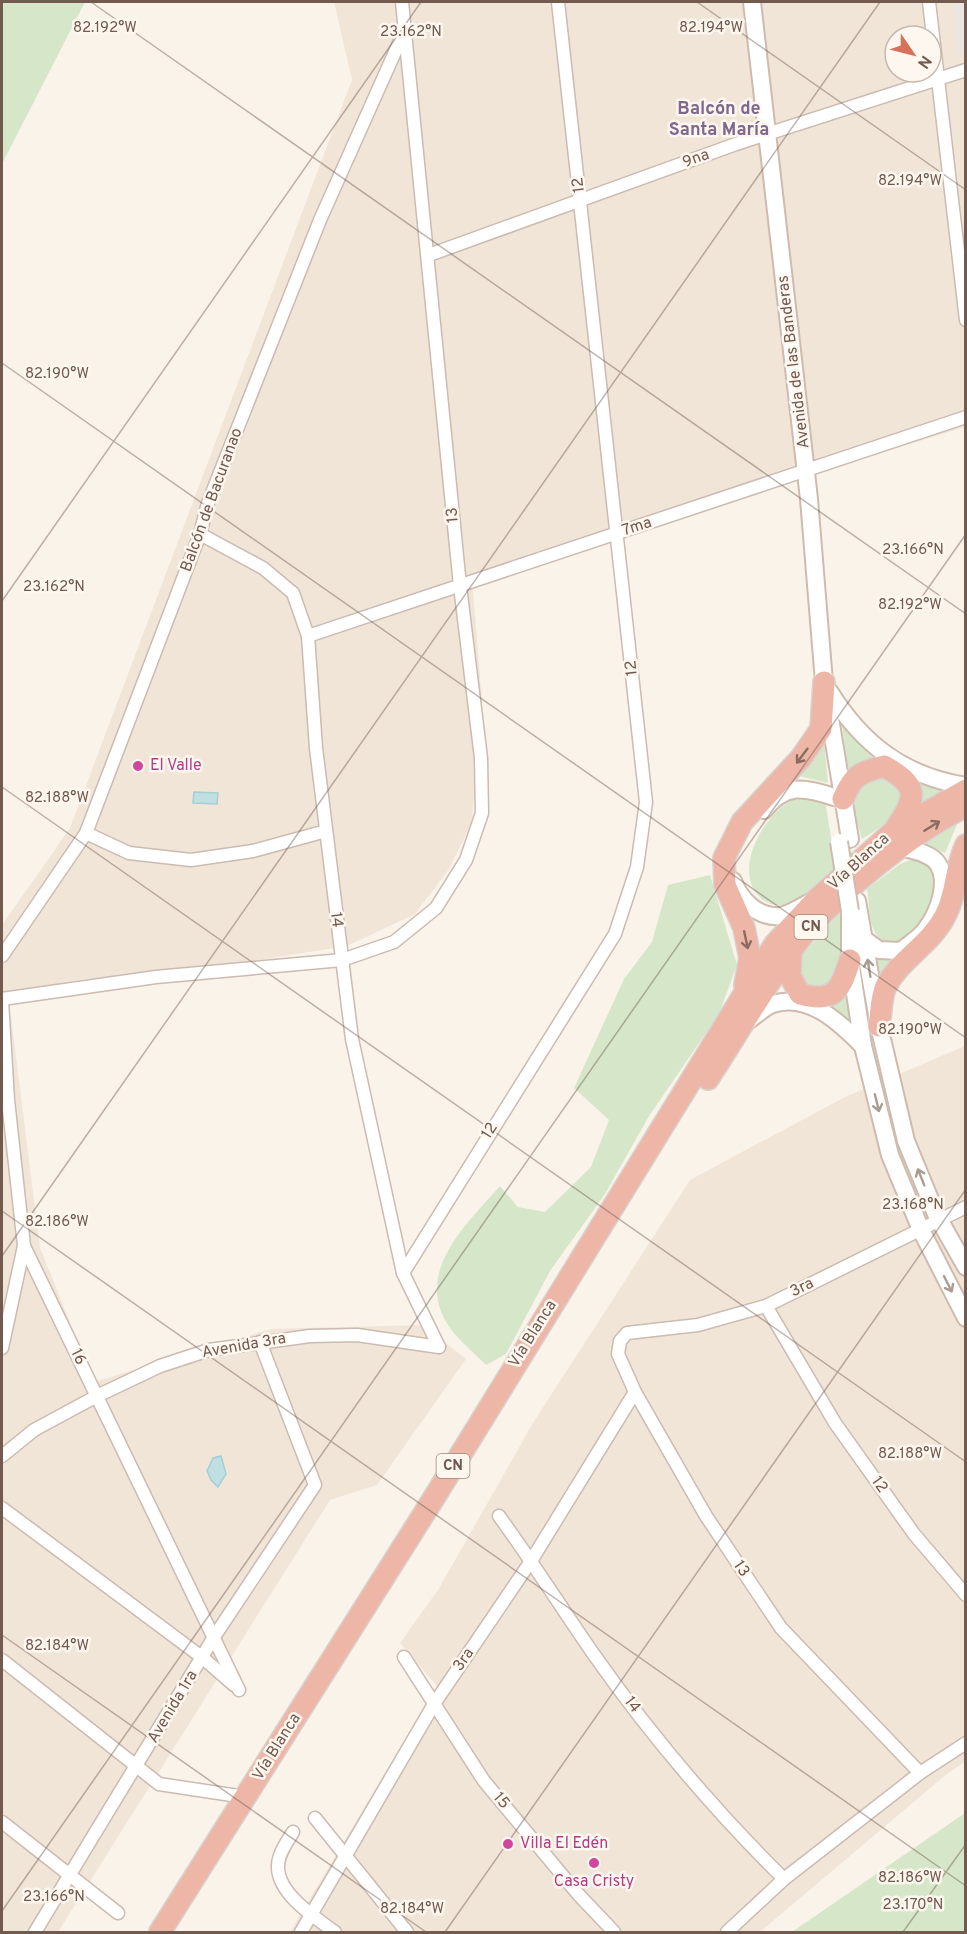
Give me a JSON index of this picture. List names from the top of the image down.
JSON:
{
  "streets": {
    "highway": ["Vía Blanca", "CN"],
    "main road": ["Avenida de las Banderas"],
    "street": [
      "9na",
      "12",
      "Balcón de Bacuranao",
      "13",
      "7ma",
      "14",
      "3ra",
      "Avenida 3ra",
      "16",
      "Avenida 1ra",
      "15"
    ]
  },
  "crossings": [
    ["9na", "12"],
    ["9na", "Avenida de las Banderas"],
    ["9na", "13"],
    ["12", "7ma"],
    ["12", "14"],
    ["12", "3ra"],
    ["Avenida de las Banderas", "7ma"],
    ["Avenida de las Banderas", "3ra"],
    ["Balcón de Bacuranao", "13"],
    ["Balcón de Bacuranao", "14"],
    ["13", "7ma"],
    ["13", "14"],
    ["13", "3ra"],
    ["13", "16"],
    ["7ma", "14"],
    ["14", "3ra"],
    ["14", "Avenida 3ra"],
    ["3ra", "15"],
    ["Avenida 3ra", "16"],
    ["Avenida 3ra", "Avenida 1ra"],
    ["16", "Avenida 1ra"]
  ],
  "districts": ["Balcón de Santa María"],
  "places": ["El Valle", "Villa El Edén", "Casa Cristy"],
  "north": "bottom right",
  "coordinates": [
    "82.192°W",
    "82.194°W",
    "23.162°N",
    "82.190°W",
    "23.166°N",
    "82.188°W",
    "23.168°N",
    "82.186°W",
    "82.184°W",
    "23.170°N"
  ]
}
